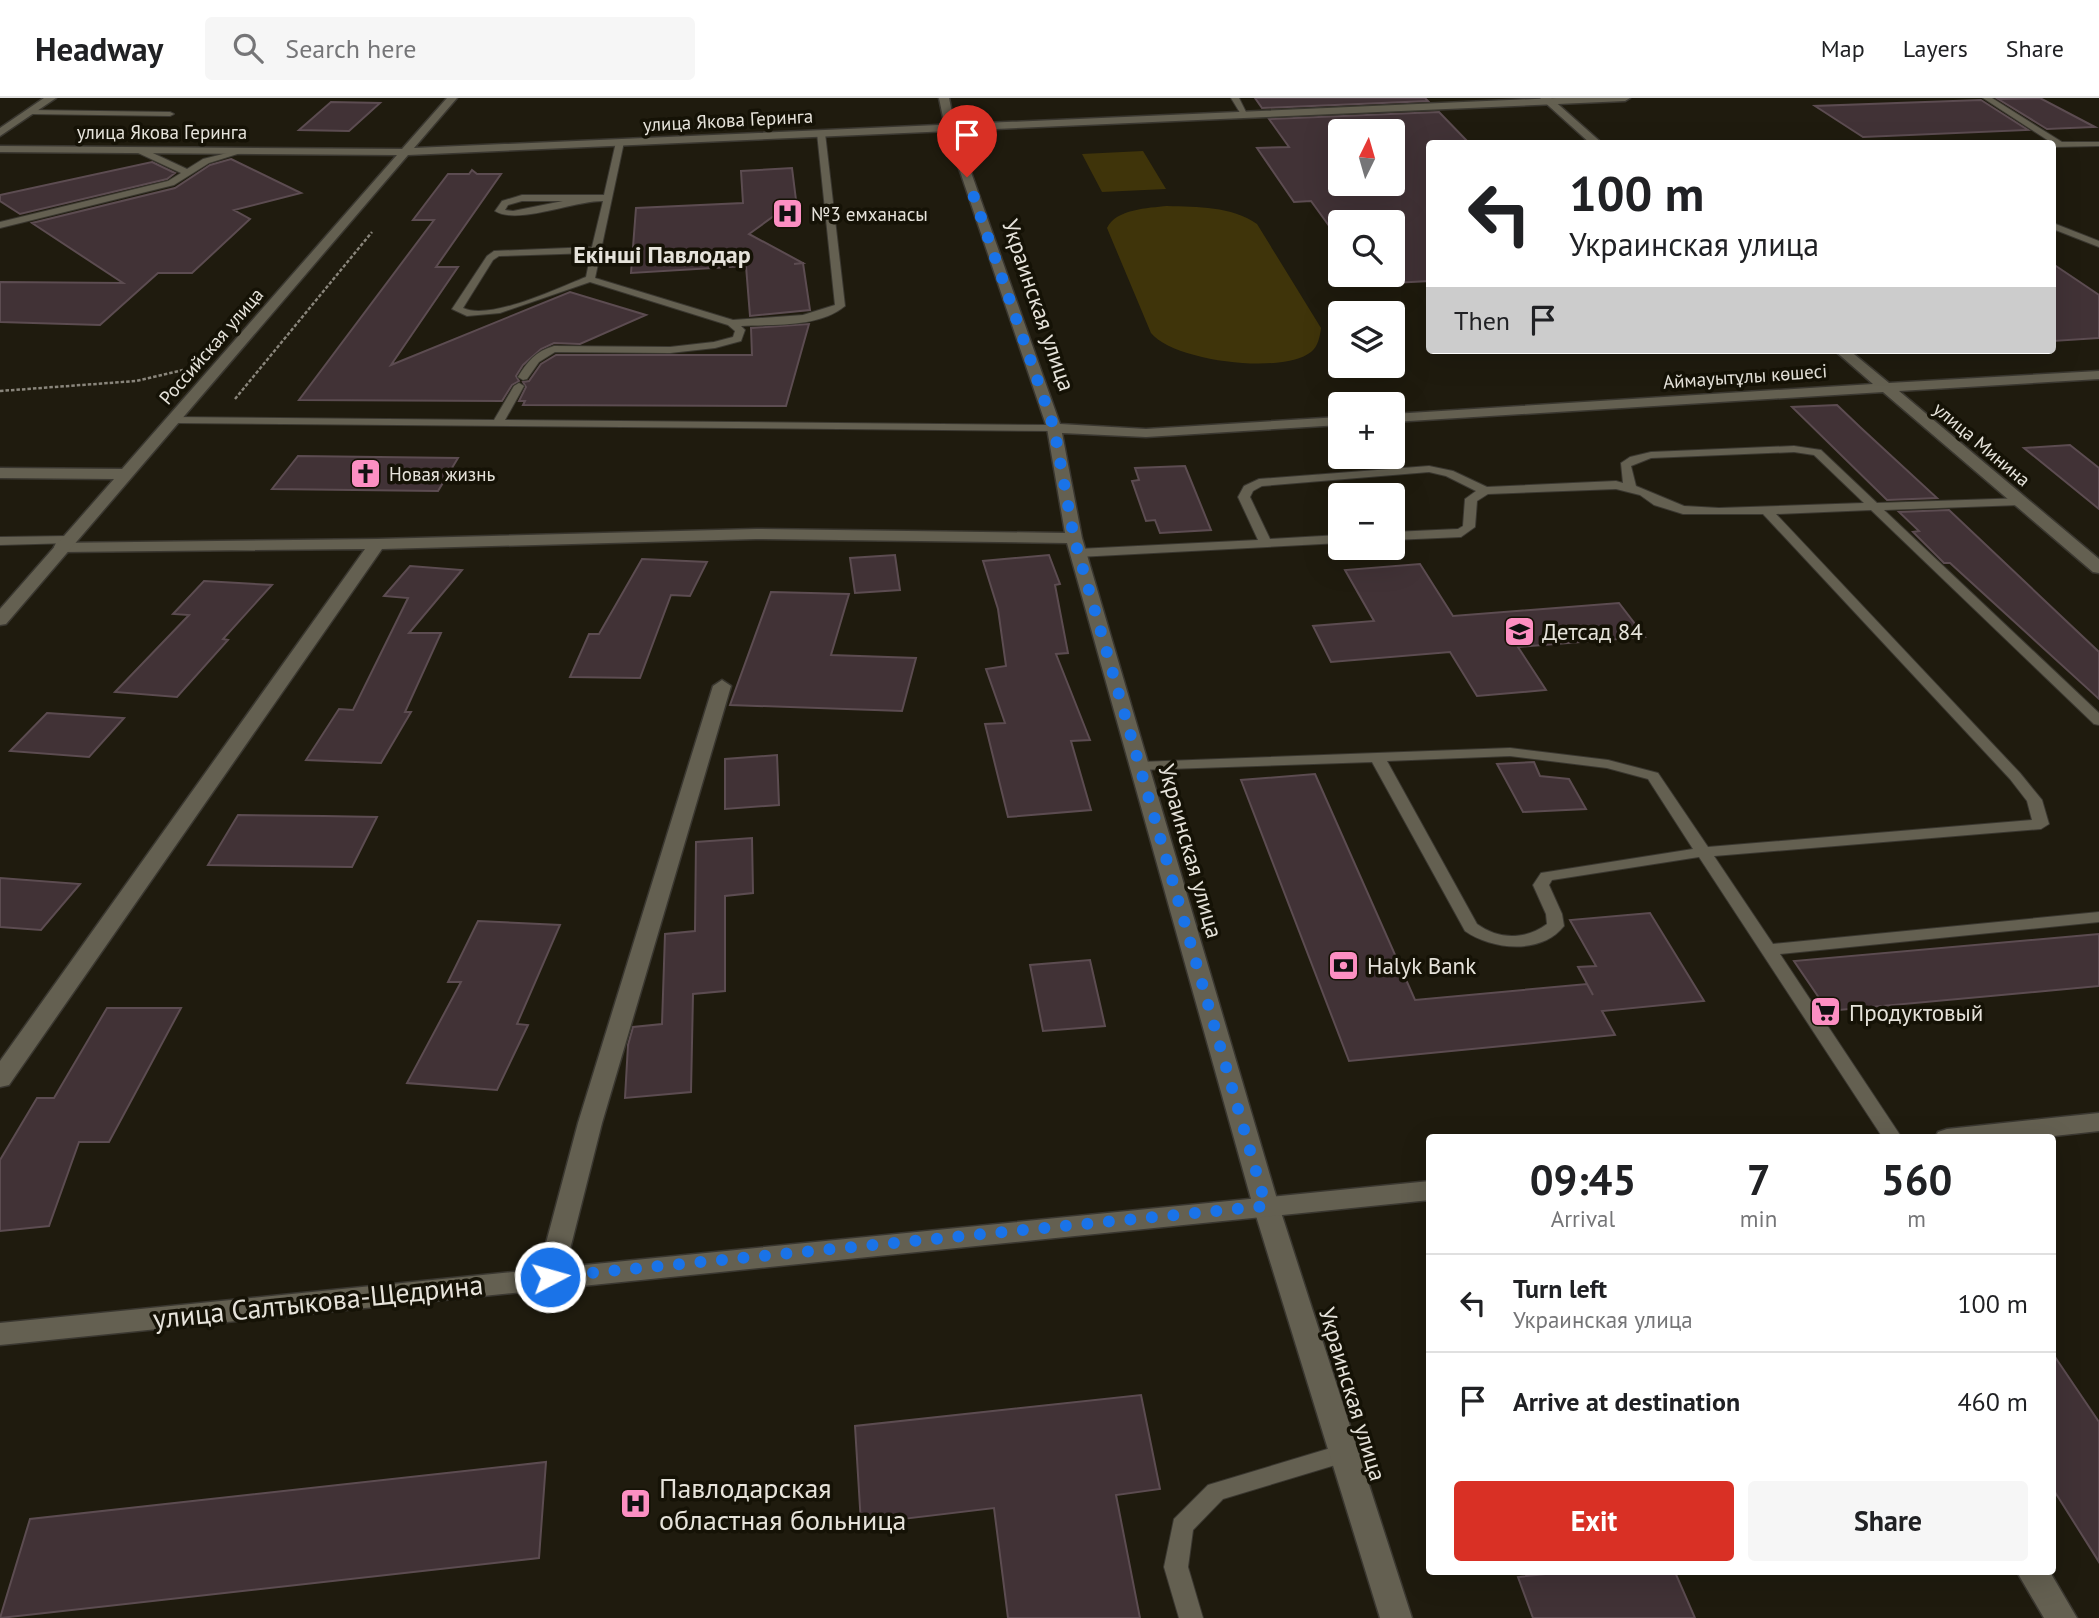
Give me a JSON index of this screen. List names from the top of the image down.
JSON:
{
  "streets": {
    "street": [
      "улица Якова Геринга",
      "Украинская улица",
      "Российская улица",
      "Аймауытұлы көшесі",
      "улица Минина",
      "улица Салтыкова-Щедрина"
    ]
  },
  "crossings": [
    ["улица Якова Геринга", "Украинская улица"],
    ["улица Якова Геринга", "Российская улица"],
    ["Украинская улица", "улица Салтыкова-Щедрина"],
    ["Аймауытұлы көшесі", "улица Минина"]
  ],
  "districts": ["Екінші Павлодар"],
  "places": {
    "hospital": ["№3 емханасы", "Павлодарская областная больница"],
    "church": ["Новая жизнь"],
    "school or university": ["Детсад 84"],
    "bank": ["Halyk Bank"],
    "supermarket": ["Продуктовый"]
  },
  "north": "top",
  "page": {
    "header": "Headway",
    "search": "Search here",
    "nav": ["Map", "Layers", "Share"],
    "map_buttons": ["+", "−"],
    "turn": ["100 m", "Украинская улица"],
    "then": "Then",
    "eta": [
      "09:45",
      "Arrival",
      "7",
      "min",
      "560",
      "m"
    ],
    "list": [
      {
        "name": "Turn left",
        "note": "Украинская улица",
        "value": "100 m"
      },
      {
        "name": "Arrive at destination",
        "value": "460 m"
      }
    ],
    "buttons": ["Exit", "Share"]
  }
}
